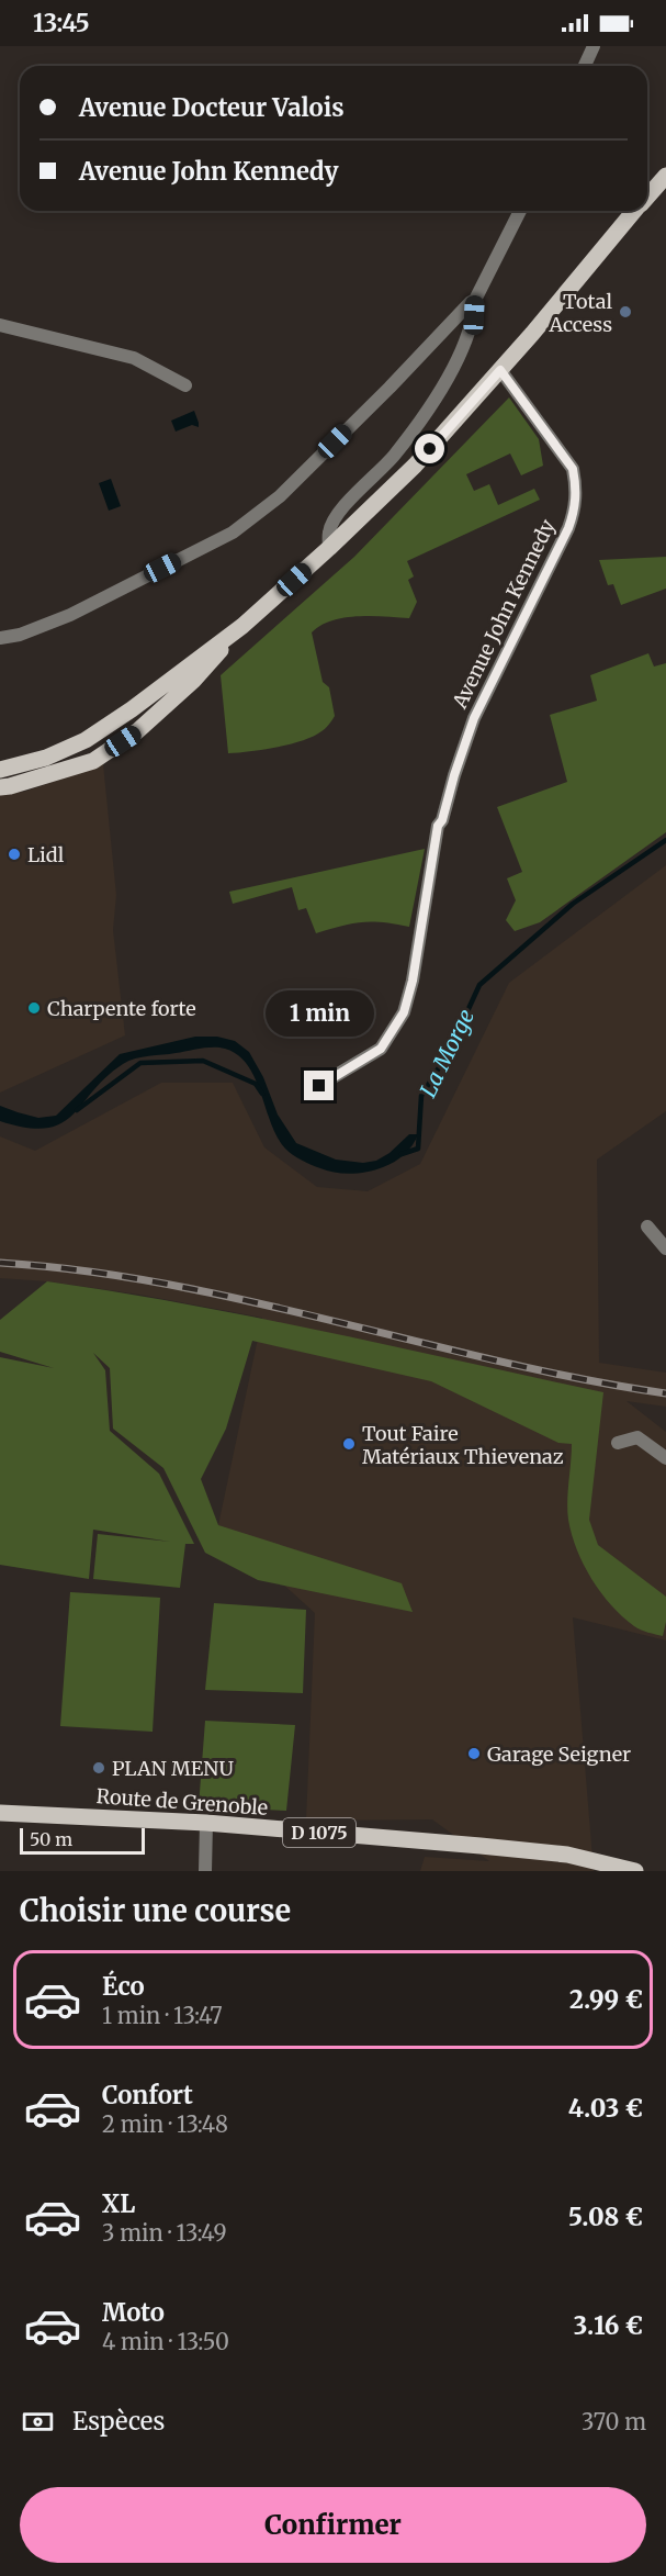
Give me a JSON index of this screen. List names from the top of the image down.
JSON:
{
  "streets": {
    "main road": ["Route de Grenoble", "D 1075"],
    "street": ["Avenue John Kennedy"]
  },
  "water": ["La Morge"],
  "places": [
    "Total Access",
    "Lidl",
    "Charpente forte",
    "Tout Faire Matériaux Thievenaz",
    "Garage Seigner",
    "PLAN MENU"
  ],
  "scale_bar": "50 m",
  "page": {
    "status": "13:45",
    "banner": ["Avenue Docteur Valois", "Avenue John Kennedy"],
    "bubble": "1 min",
    "scale": "50 m",
    "heading": "Choisir une course",
    "list": [
      {
        "name": "Éco",
        "note": "1 min · 13:47",
        "value": "2.99 €"
      },
      {
        "name": "Confort",
        "note": "2 min · 13:48",
        "value": "4.03 €"
      },
      {
        "name": "XL",
        "note": "3 min · 13:49",
        "value": "5.08 €"
      },
      {
        "name": "Moto",
        "note": "4 min · 13:50",
        "value": "3.16 €"
      }
    ],
    "pay": ["Espèces", "370 m"],
    "buttons": "Confirmer"
  }
}
